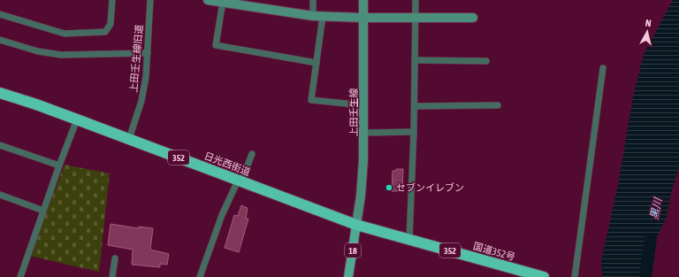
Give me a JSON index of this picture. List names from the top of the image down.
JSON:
{
  "streets": {
    "highway": ["352", "日光西街道", "国道352号"],
    "main road": ["18"],
    "street": ["上田壬生線旧道", "上田壬生線"]
  },
  "crossings": [
    ["上田壬生線旧道", "日光西街道"],
    ["上田壬生線", "日光西街道"],
    ["上田壬生線", "18"],
    ["上田壬生線", "国道352号"],
    ["日光西街道", "18"],
    ["日光西街道", "国道352号"],
    ["18", "国道352号"]
  ],
  "water": ["黒川"],
  "places": ["セブンイレブン"],
  "north": "top"
}
